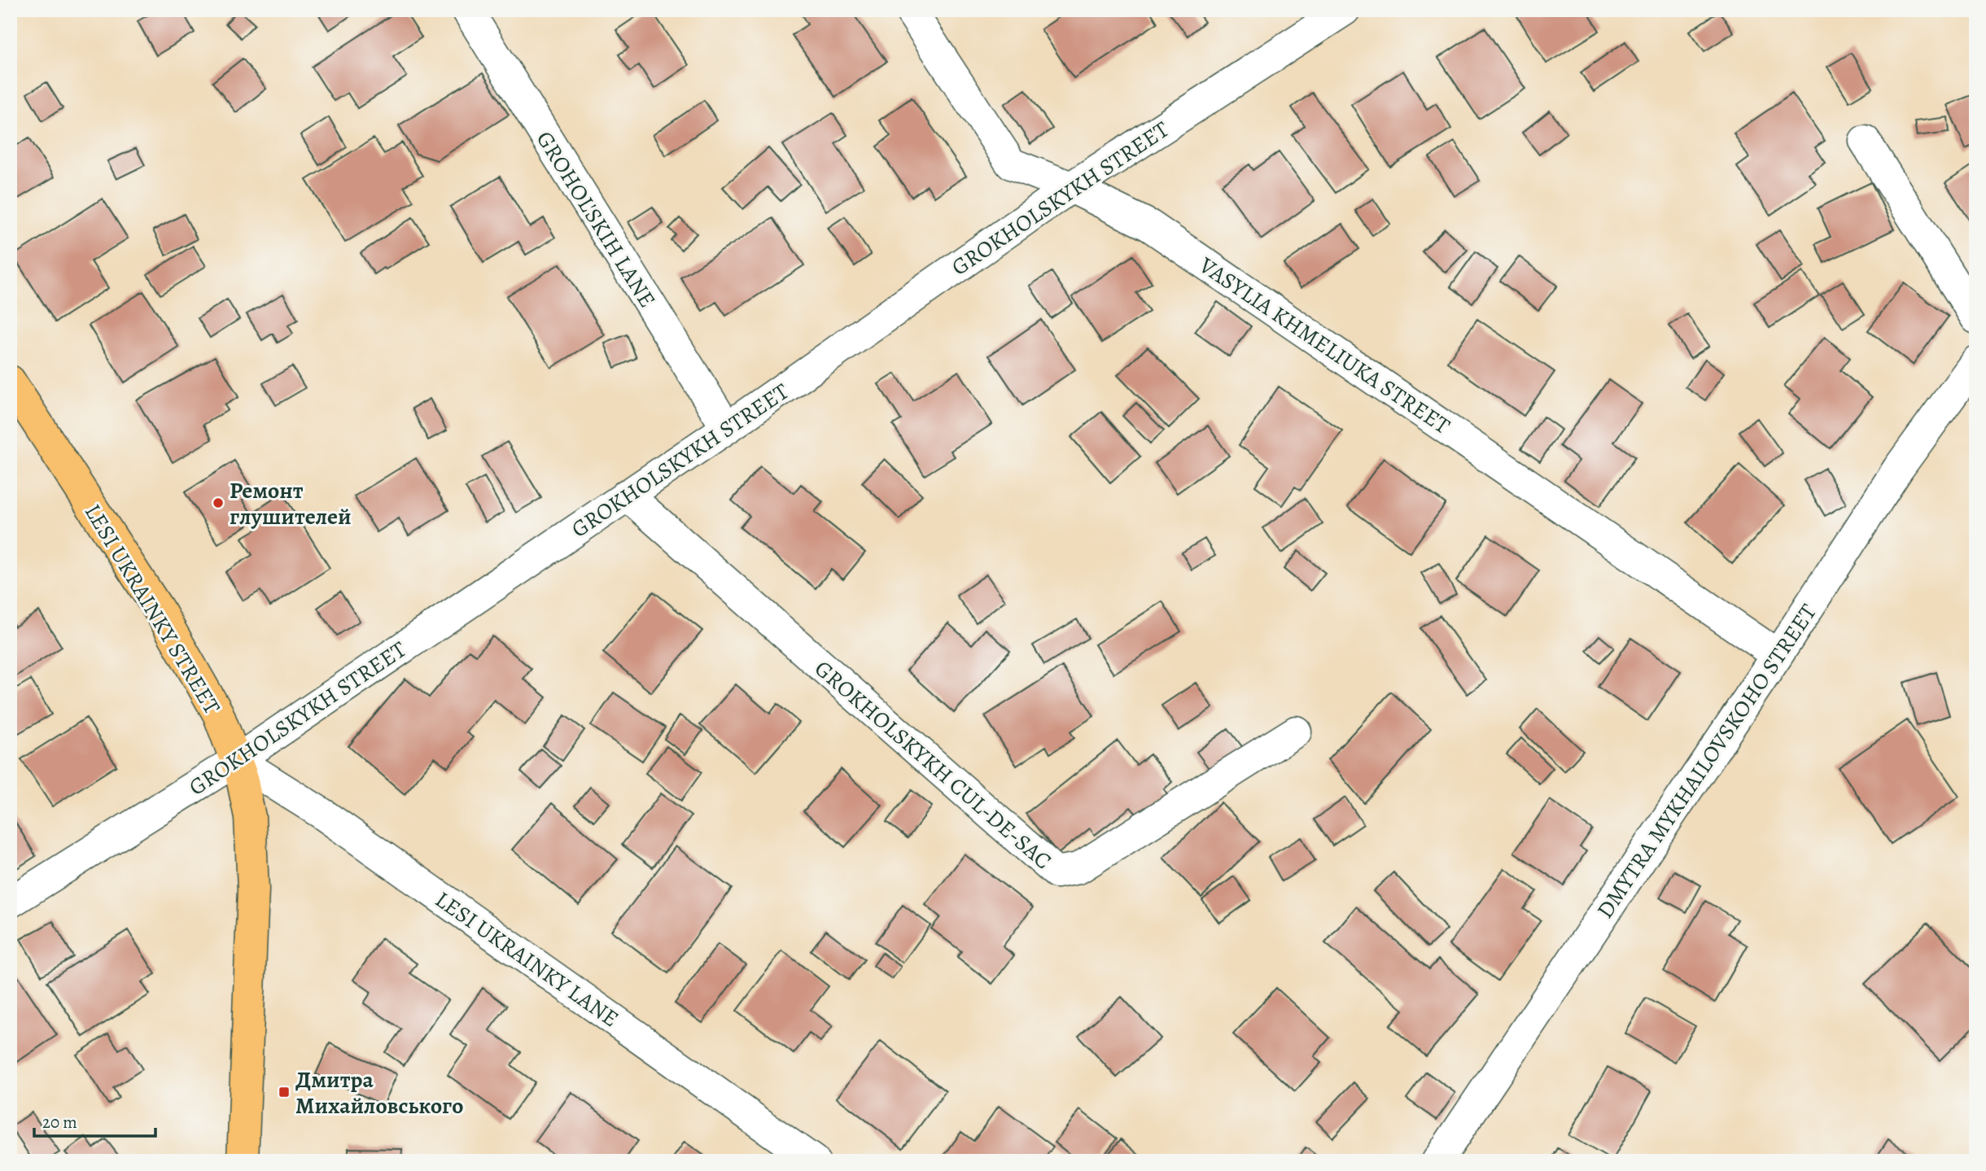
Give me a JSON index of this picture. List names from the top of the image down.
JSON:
{
  "streets": {
    "main road": ["LESI UKRAINKY STREET"],
    "street": [
      "GROKHOLSKYKH STREET",
      "GROHOL'SKIH LANE",
      "VASYLIA KHMELIUKA STREET",
      "DMYTRA MYKHAILOVSKOHO STREET",
      "GROKHOLSKYKH СUL-DE-SAC",
      "LESI UKRAINKY LANE"
    ]
  },
  "crossings": [
    ["GROKHOLSKYKH STREET", "GROHOL'SKIH LANE"],
    ["GROKHOLSKYKH STREET", "VASYLIA KHMELIUKA STREET"],
    ["GROKHOLSKYKH STREET", "LESI UKRAINKY STREET"],
    ["GROKHOLSKYKH STREET", "GROKHOLSKYKH СUL-DE-SAC"],
    ["GROKHOLSKYKH STREET", "LESI UKRAINKY LANE"],
    ["VASYLIA KHMELIUKA STREET", "DMYTRA MYKHAILOVSKOHO STREET"],
    ["LESI UKRAINKY STREET", "LESI UKRAINKY LANE"]
  ],
  "places": {
    "other": ["Ремонт глушителей"],
    "transit": ["Дмитра Михайловського"]
  },
  "scale_bar": "20 m"
}
